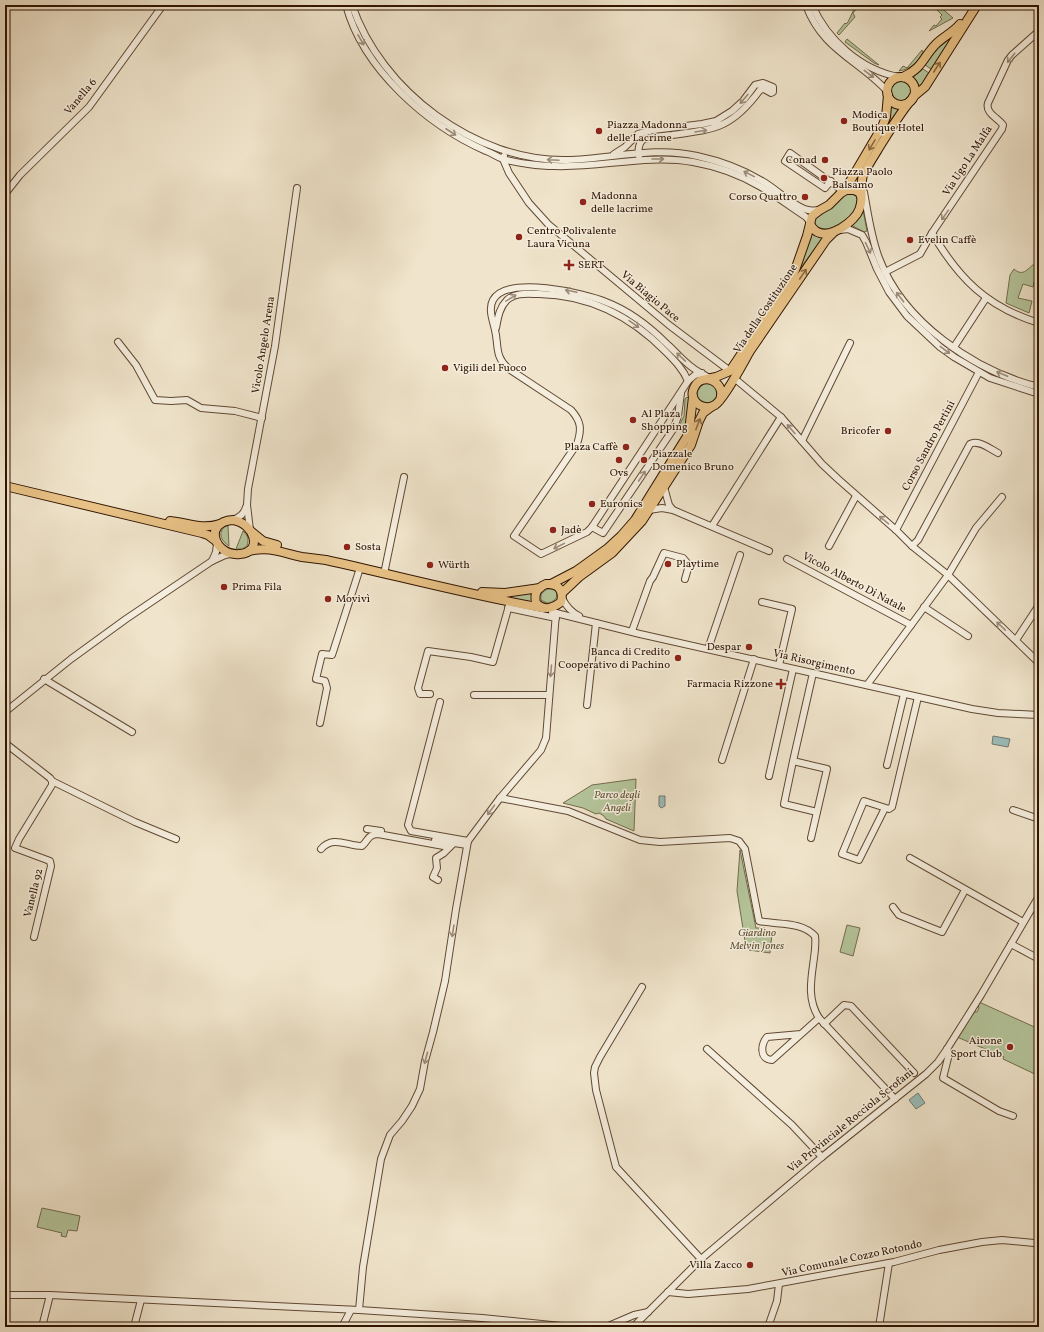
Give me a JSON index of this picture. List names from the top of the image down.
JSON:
{
  "streets": {
    "main road": ["Via della Costituzione"],
    "street": [
      "Vanella 6",
      "Via Ugo La Malfa",
      "Via Biagio Pace",
      "Vicolo Angelo Arena",
      "Corso Sandro Pertini",
      "Vicolo Alberto Di Natale",
      "Via Risorgimento",
      "Vanella 92",
      "Via Provinciale Rocciola Scrofani",
      "Via Comunale Cozzo Rotondo"
    ]
  },
  "crossings": [
    ["Via Biagio Pace", "Via della Costituzione"],
    ["Via Biagio Pace", "Corso Sandro Pertini"],
    ["Via Provinciale Rocciola Scrofani", "Via Comunale Cozzo Rotondo"]
  ],
  "one_way": ["Via Ugo La Malfa"],
  "parks": ["Parco degli Angeli", "Giardino Melvin Jones"],
  "places": {
    "other": [
      "Modica Boutique Hotel",
      "Piazza Madonna delle Lacrime",
      "Conad",
      "Piazza Paolo Balsamo",
      "Corso Quattro",
      "Madonna delle lacrime",
      "Centro Polivalente Laura Vicuna",
      "Evelin Caffè",
      "Vigili del Fuoco",
      "Al Plaza Shopping",
      "Bricofer",
      "Plaza Caffè",
      "Ovs",
      "Piazzale Domenico Bruno",
      "Euronics",
      "Jadè",
      "Sosta",
      "Playtime",
      "Würth",
      "Prima Fila",
      "Movivì",
      "Despar",
      "Banca di Credito Cooperativo di Pachino",
      "Airone Sport Club",
      "Villa Zacco"
    ],
    "health": ["SERT", "Farmacia Rizzone"]
  }
}
